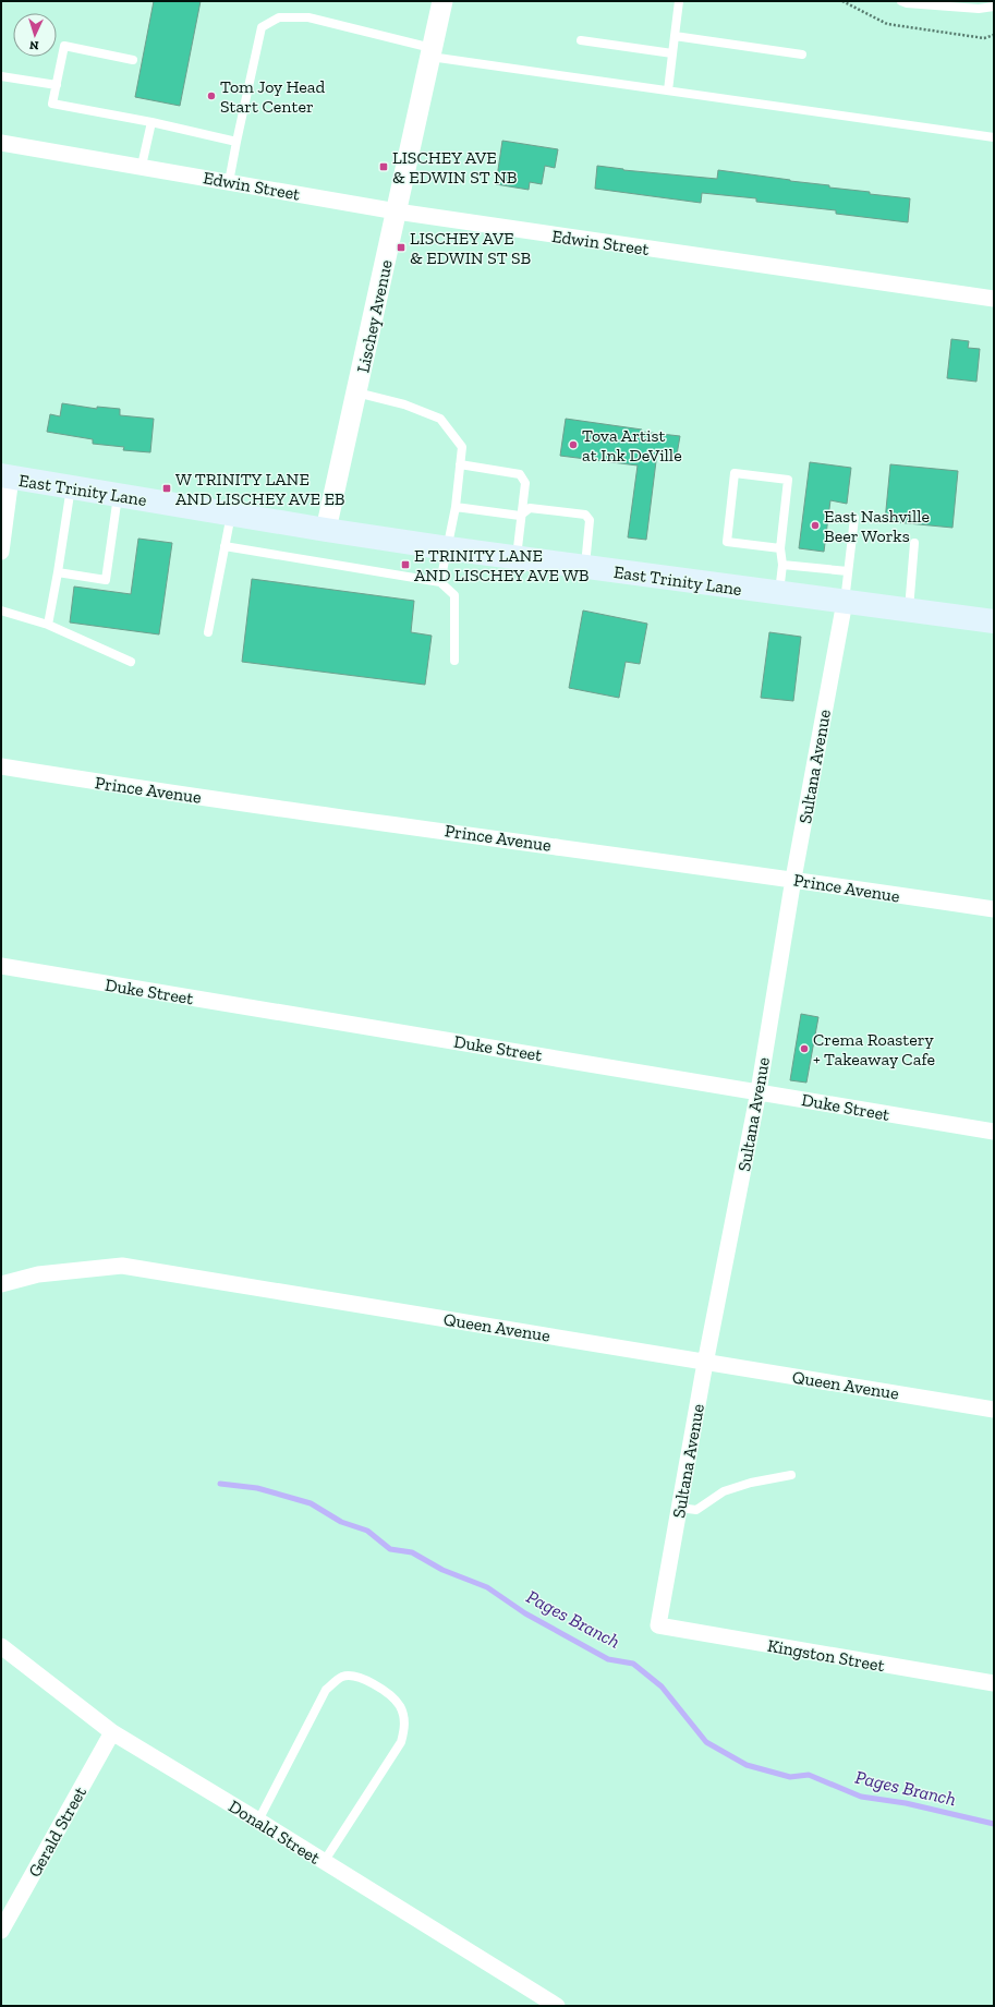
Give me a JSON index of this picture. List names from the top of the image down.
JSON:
{
  "streets": {
    "main road": ["East Trinity Lane"],
    "street": [
      "Edwin Street",
      "Lischey Avenue",
      "Sultana Avenue",
      "Prince Avenue",
      "Duke Street",
      "Queen Avenue",
      "Kingston Street",
      "Gerald Street",
      "Donald Street"
    ]
  },
  "crossings": [
    ["Edwin Street", "Lischey Avenue"],
    ["Lischey Avenue", "East Trinity Lane"],
    ["East Trinity Lane", "Sultana Avenue"],
    ["Sultana Avenue", "Prince Avenue"],
    ["Sultana Avenue", "Duke Street"],
    ["Sultana Avenue", "Queen Avenue"],
    ["Sultana Avenue", "Kingston Street"],
    ["Gerald Street", "Donald Street"]
  ],
  "water": ["Pages Branch"],
  "places": {
    "other": [
      "Tom Joy Head Start Center",
      "Tova Artist at Ink DeVille",
      "East Nashville Beer Works",
      "Crema Roastery + Takeaway Cafe"
    ],
    "transit": [
      "LISCHEY AVE & EDWIN ST NB",
      "LISCHEY AVE & EDWIN ST SB",
      "W TRINITY LANE AND LISCHEY AVE EB",
      "E TRINITY LANE AND LISCHEY AVE WB"
    ]
  },
  "north": "bottom"
}
